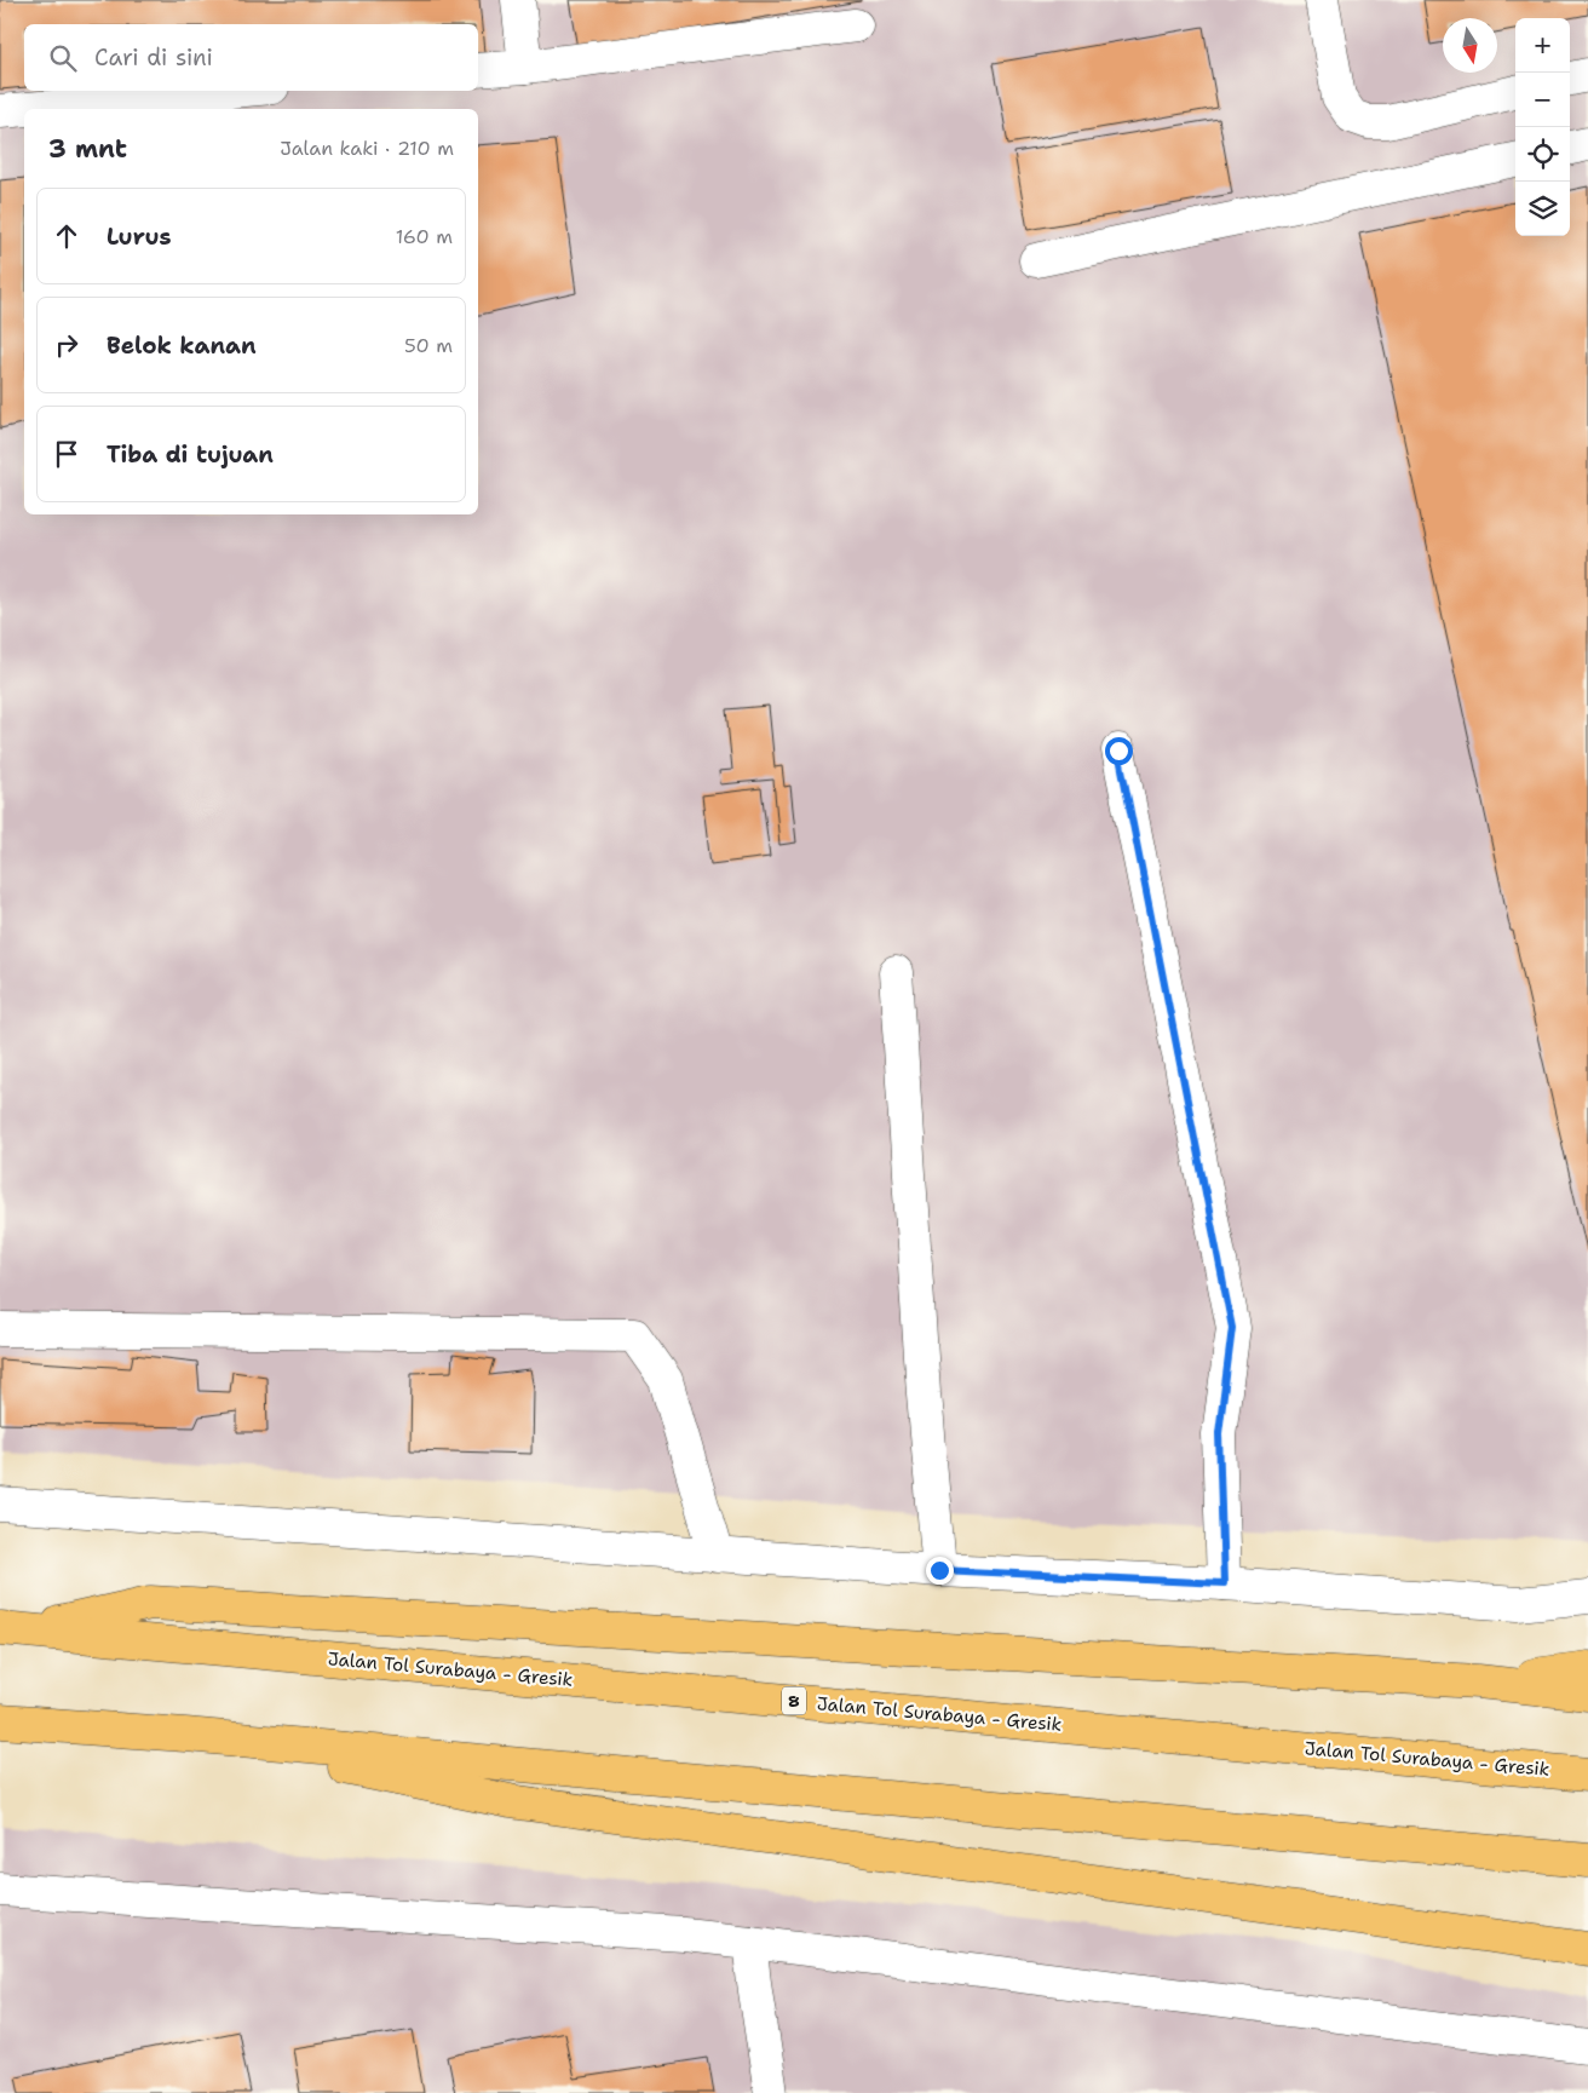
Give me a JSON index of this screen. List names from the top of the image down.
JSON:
{
  "streets": {
    "highway": ["Jalan Tol Surabaya - Gresik", "8"]
  },
  "north": "bottom",
  "page": {
    "map_buttons": ["+", "−"],
    "search": "Cari di sini",
    "heading": ["3 mnt", "Jalan kaki · 210 m"],
    "list": [
      ["Lurus", "160 m"],
      ["Belok kanan", "50 m"],
      "Tiba di tujuan"
    ]
  }
}
